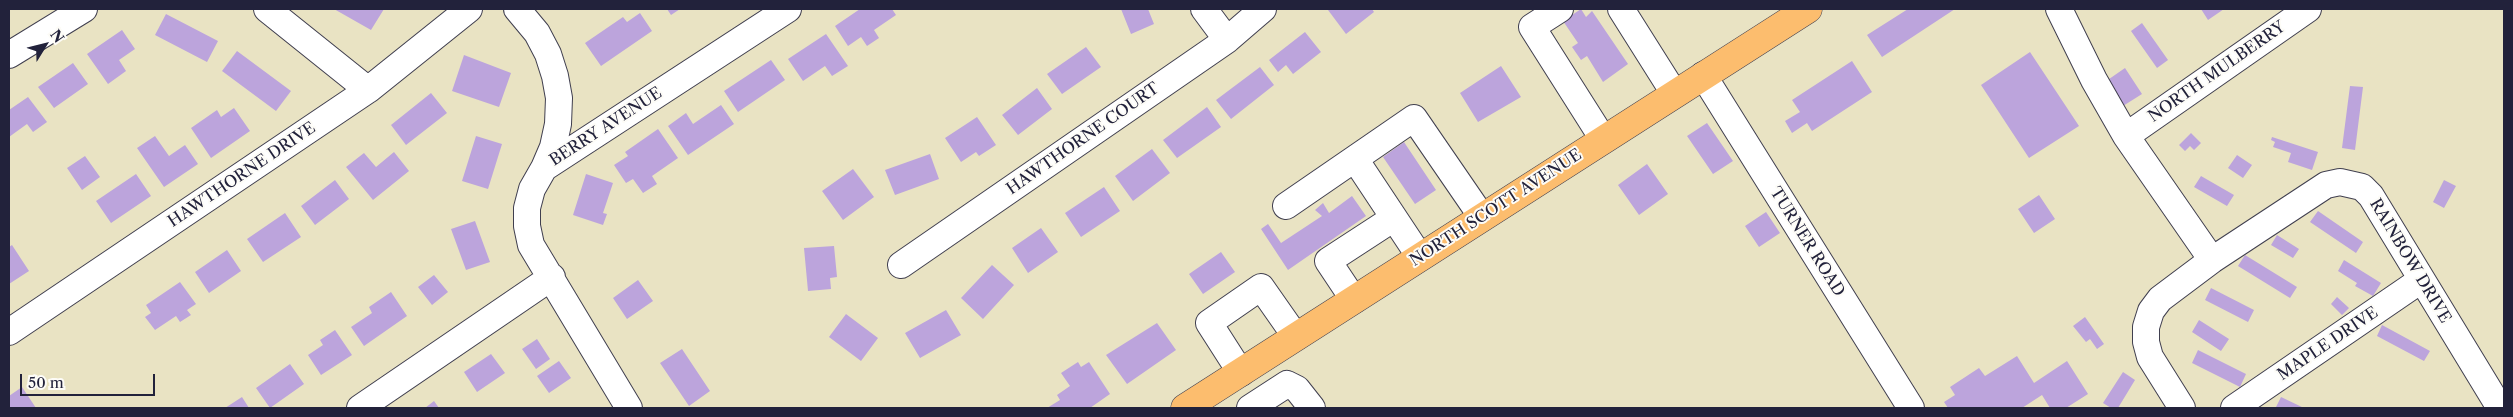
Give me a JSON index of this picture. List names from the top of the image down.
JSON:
{
  "streets": {
    "main road": ["NORTH SCOTT AVENUE"],
    "street": [
      "NORTH MULBERRY",
      "BERRY AVENUE",
      "HAWTHORNE COURT",
      "HAWTHORNE DRIVE",
      "TURNER ROAD",
      "RAINBOW DRIVE",
      "MAPLE DRIVE"
    ]
  },
  "crossings": [
    ["NORTH SCOTT AVENUE", "TURNER ROAD"],
    ["RAINBOW DRIVE", "MAPLE DRIVE"]
  ],
  "scale_bar": "50 m",
  "north": "top right"
}
